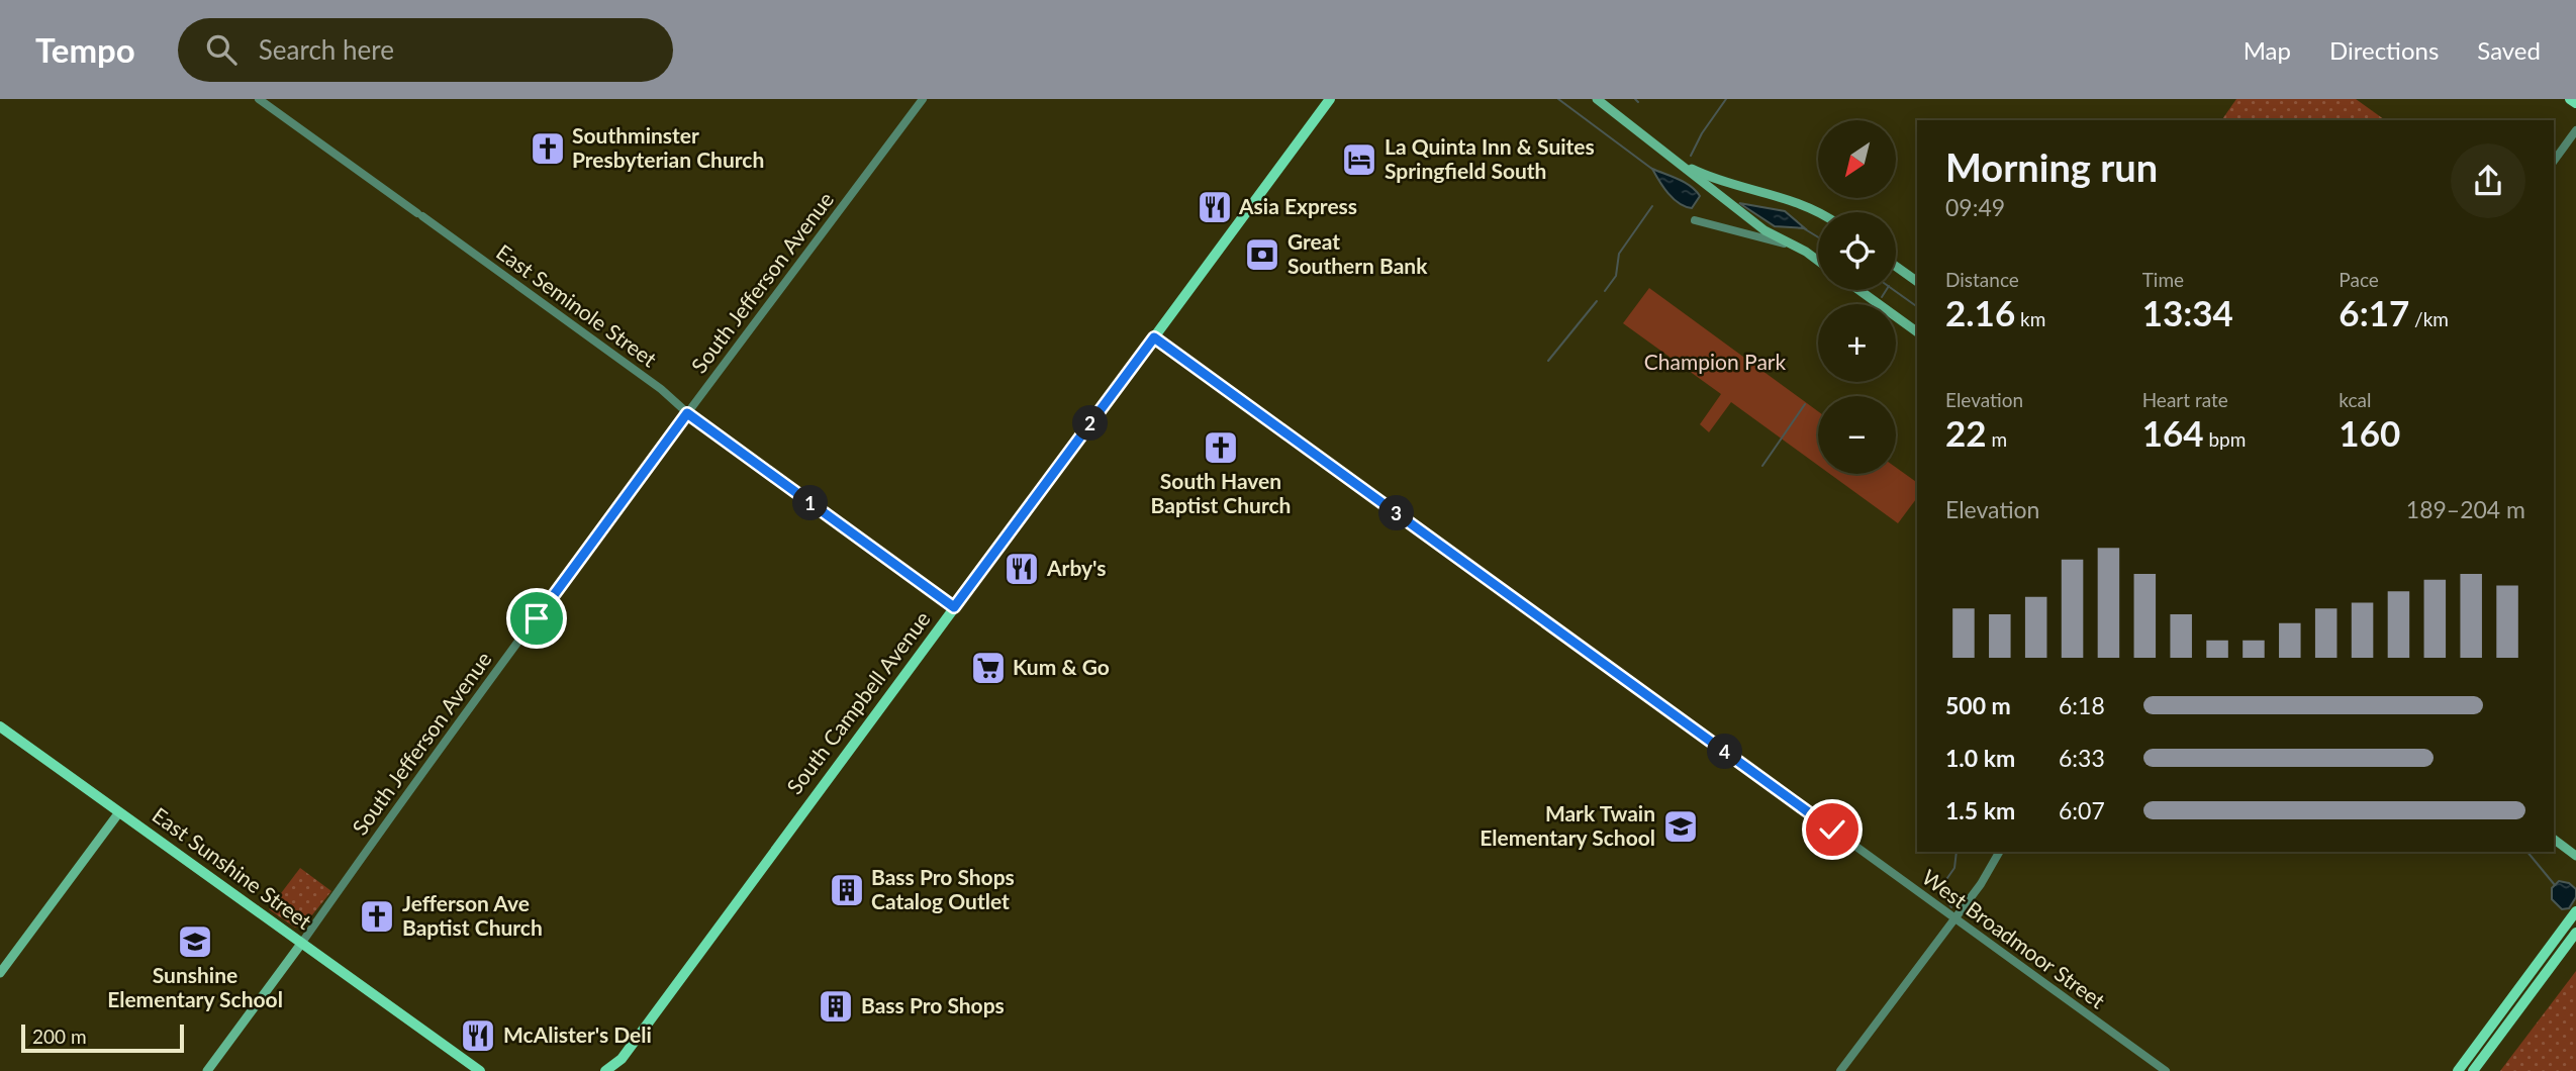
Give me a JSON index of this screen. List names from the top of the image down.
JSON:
{
  "streets": {
    "main road": ["South Jefferson Avenue", "South Campbell Avenue", "East Sunshine Street"],
    "street": ["East Seminole Street", "West Broadmoor Street"]
  },
  "crossings": [
    ["South Jefferson Avenue", "East Seminole Street"],
    ["South Jefferson Avenue", "East Sunshine Street"],
    ["East Seminole Street", "South Campbell Avenue"],
    ["South Campbell Avenue", "West Broadmoor Street"]
  ],
  "parks": ["Champion Park"],
  "places": {
    "church": ["Southminster Presbyterian Church", "South Haven Baptist Church", "Jefferson Ave Baptist Church"],
    "hotel": ["La Quinta Inn & Suites Springfield South"],
    "restaurant": ["Asia Express", "Arby's", "McAlister's Deli"],
    "bank": ["Great Southern Bank"],
    "supermarket": ["Kum & Go"],
    "school or university": ["Mark Twain Elementary School", "Sunshine Elementary School"],
    "building": ["Bass Pro Shops Catalog Outlet", "Bass Pro Shops"]
  },
  "scale_bar": "200 m",
  "north": "bottom left",
  "page": {
    "header": "Tempo",
    "search": "Search here",
    "nav": ["Map", "Directions", "Saved"],
    "map_buttons": ["+", "−"],
    "heading": ["Morning run", "09:49"],
    "stats": [
      ["Distance", "2.16 km"],
      ["Time", "13:34"],
      ["Pace", "6:17 /km"],
      ["Elevation", "22 m"],
      ["Heart rate", "164 bpm"],
      ["kcal", "160"]
    ],
    "pins": [
      "2",
      "1",
      "3",
      "4"
    ],
    "chart": ["Elevation", "189–204 m"],
    "list": [
      {
        "name": "500 m",
        "note": "6:18"
      },
      {
        "name": "1.0 km",
        "note": "6:33"
      },
      {
        "name": "1.5 km",
        "note": "6:07"
      }
    ],
    "scale": "200 m"
  }
}
